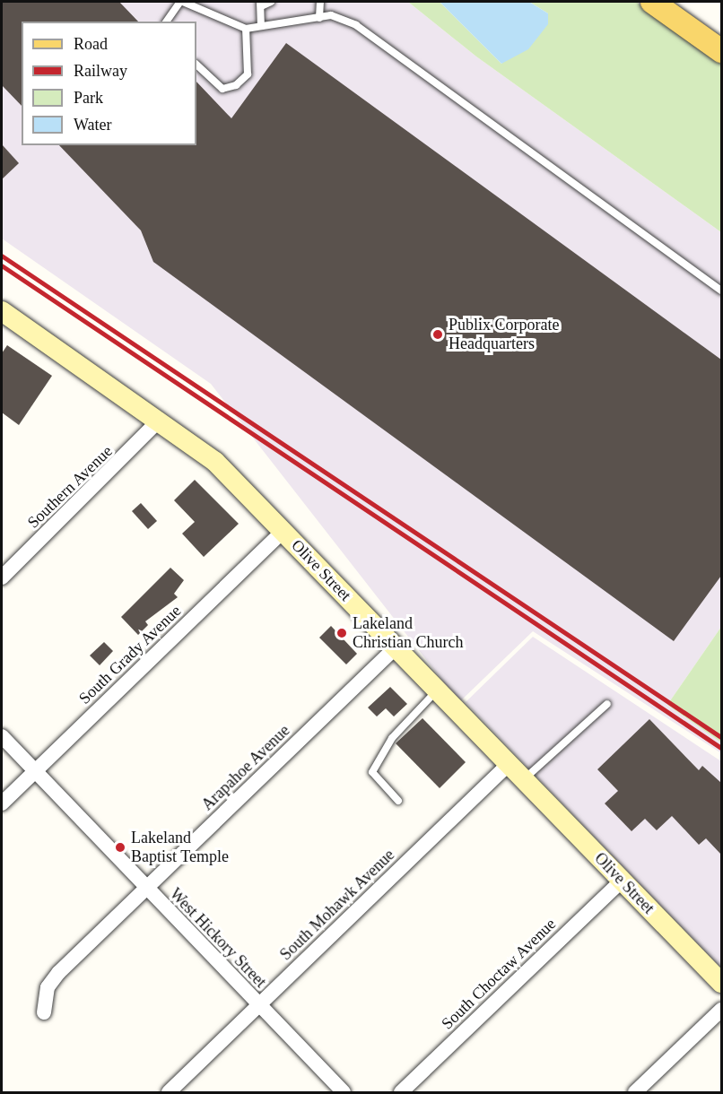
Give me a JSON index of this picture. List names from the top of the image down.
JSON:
{
  "streets": {
    "main road": ["Olive Street"],
    "street": [
      "Southern Avenue",
      "South Grady Avenue",
      "Arapahoe Avenue",
      "South Mohawk Avenue",
      "West Hickory Street",
      "South Choctaw Avenue"
    ]
  },
  "crossings": [
    ["Southern Avenue", "Olive Street"],
    ["Olive Street", "South Grady Avenue"],
    ["Olive Street", "Arapahoe Avenue"],
    ["Olive Street", "South Mohawk Avenue"],
    ["Olive Street", "South Choctaw Avenue"],
    ["South Grady Avenue", "West Hickory Street"],
    ["Arapahoe Avenue", "West Hickory Street"],
    ["South Mohawk Avenue", "West Hickory Street"]
  ],
  "places": ["Publix Corporate Headquarters", "Lakeland Christian Church", "Lakeland Baptist Temple"],
  "legend": [
    "Road",
    "Railway",
    "Park",
    "Water"
  ]
}
